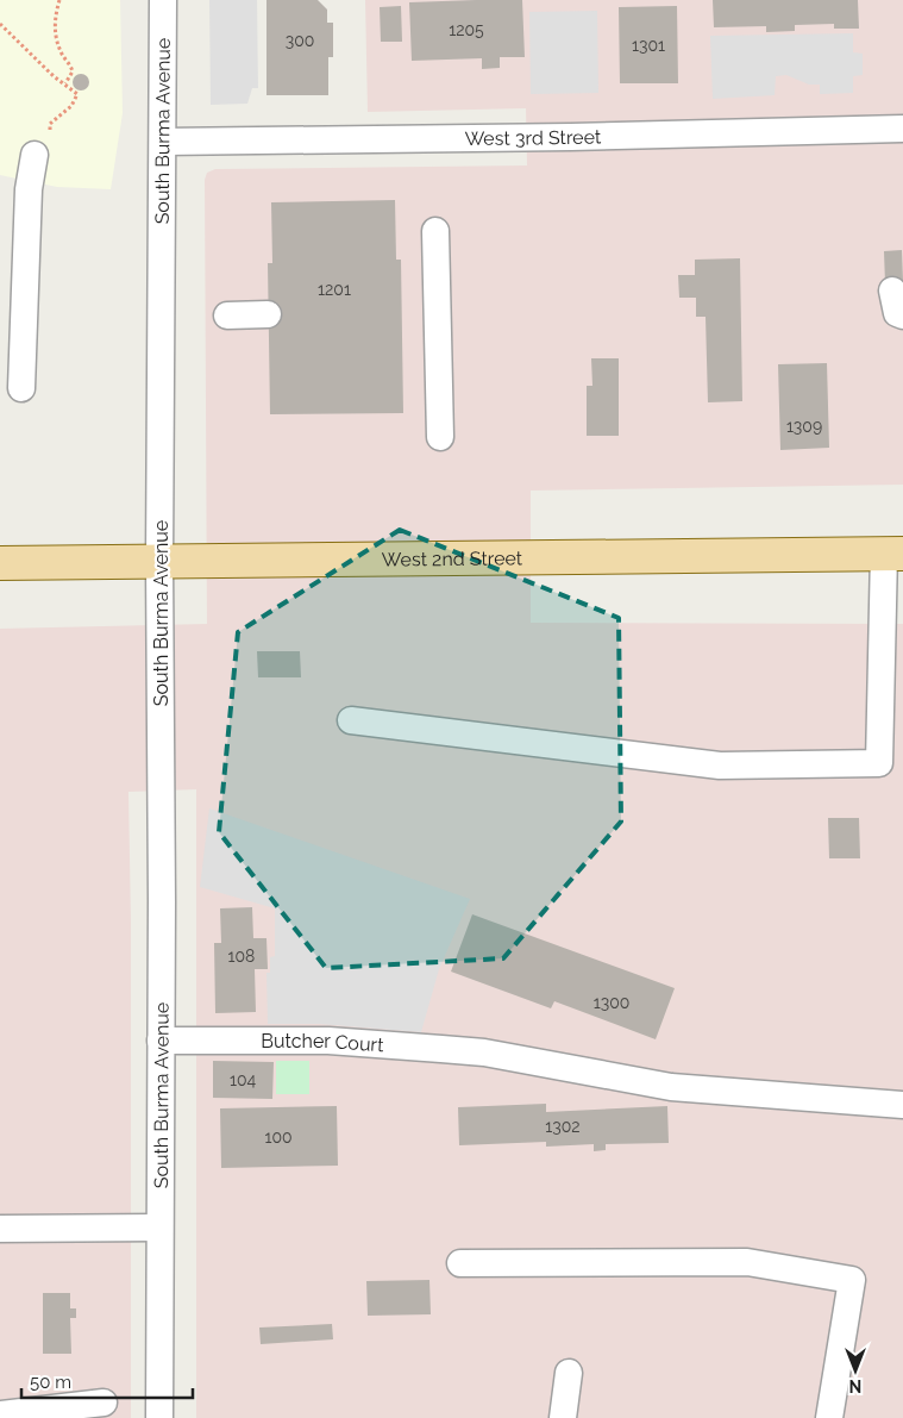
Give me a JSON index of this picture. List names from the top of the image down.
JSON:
{
  "streets": {
    "main road": ["West 2nd Street"],
    "street": ["South Burma Avenue", "West 3rd Street", "Butcher Court"]
  },
  "crossings": [
    ["South Burma Avenue", "West 3rd Street"],
    ["South Burma Avenue", "West 2nd Street"],
    ["South Burma Avenue", "Butcher Court"]
  ],
  "house_numbers": [
    "1205",
    "300",
    "1301",
    "1201",
    "1309",
    "108",
    "1300",
    "104",
    "1302",
    "100"
  ],
  "scale_bar": "50 m",
  "north": "bottom"
}
